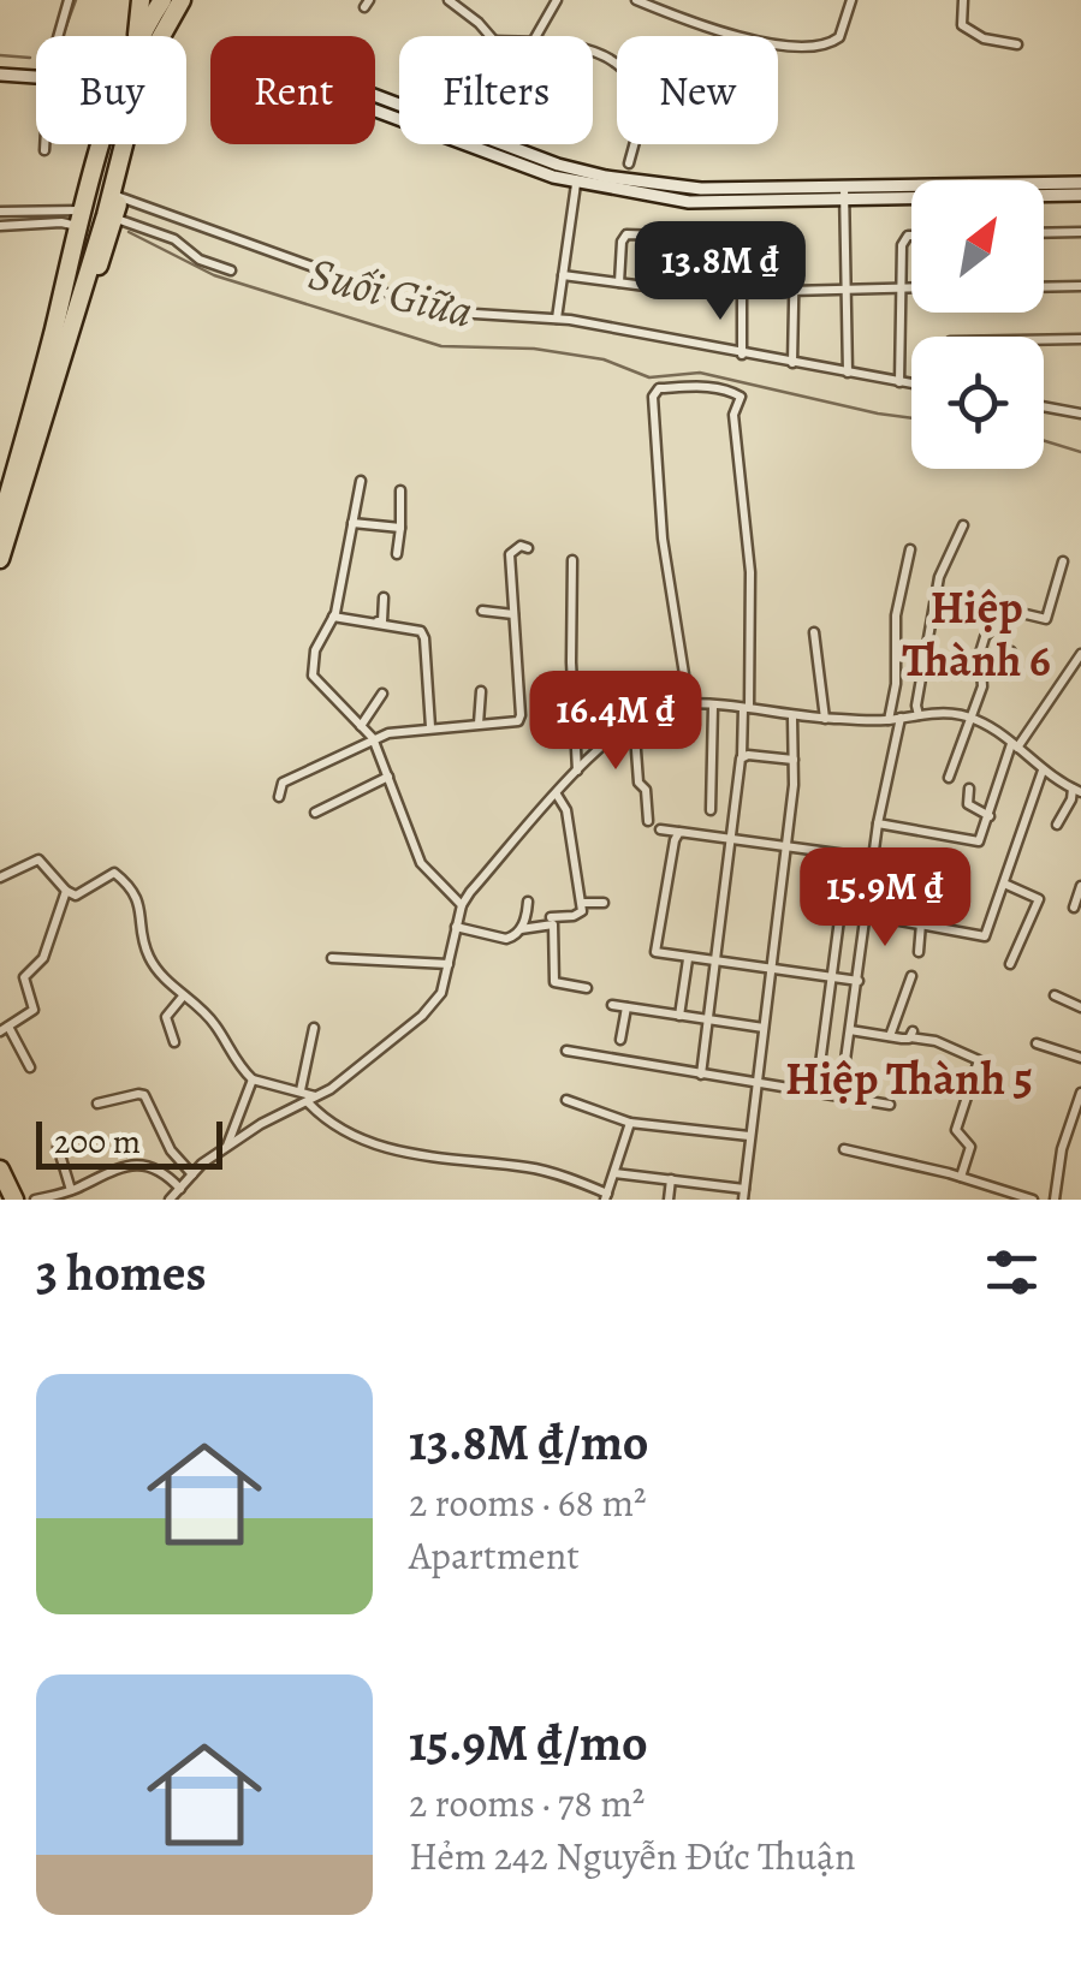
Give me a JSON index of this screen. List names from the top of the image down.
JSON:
{
  "districts": ["Hiệp Thành 6", "Hiệp Thành 5"],
  "water": ["Suối Giữa"],
  "scale_bar": "200 m",
  "north": "top right",
  "page": {
    "chip": [
      "Buy",
      "Rent",
      "Filters",
      "New"
    ],
    "price": ["13.8M ₫", "16.4M ₫", "15.9M ₫"],
    "scale": "200 m",
    "heading": "3 homes",
    "list": [
      {
        "name": "13.8M ₫/mo",
        "note": "2 rooms · 68 m² · Apartment"
      },
      {
        "name": "15.9M ₫/mo",
        "note": "2 rooms · 78 m² · Hẻm 242 Nguyễn Đức Thuận"
      }
    ]
  }
}
